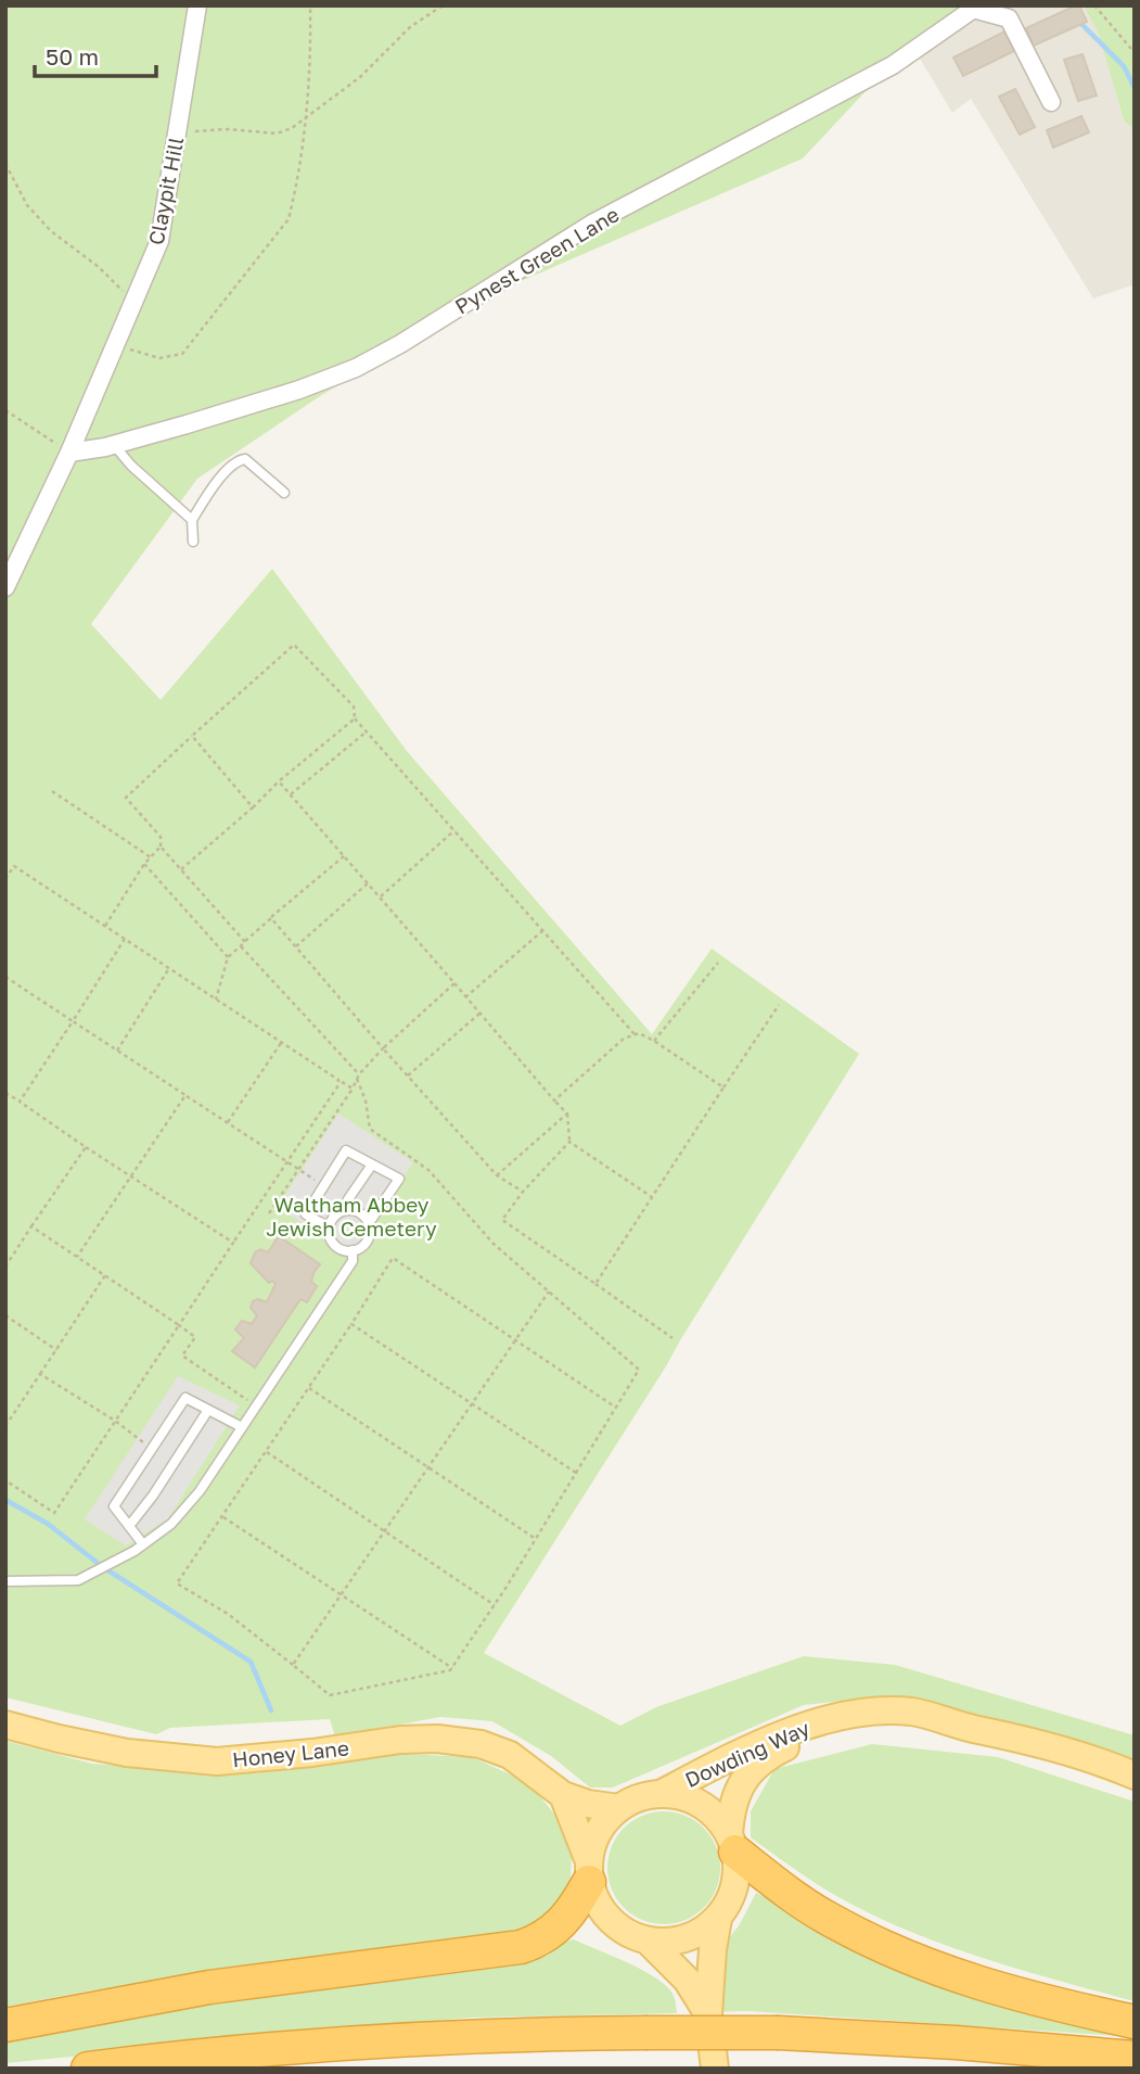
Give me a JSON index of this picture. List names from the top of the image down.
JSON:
{
  "streets": {
    "main road": ["Honey Lane", "Dowding Way"],
    "street": ["Claypit Hill", "Pynest Green Lane"]
  },
  "crossings": [
    ["Claypit Hill", "Pynest Green Lane"],
    ["Honey Lane", "Dowding Way"]
  ],
  "parks": ["Waltham Abbey Jewish Cemetery"],
  "scale_bar": "50 m"
}
